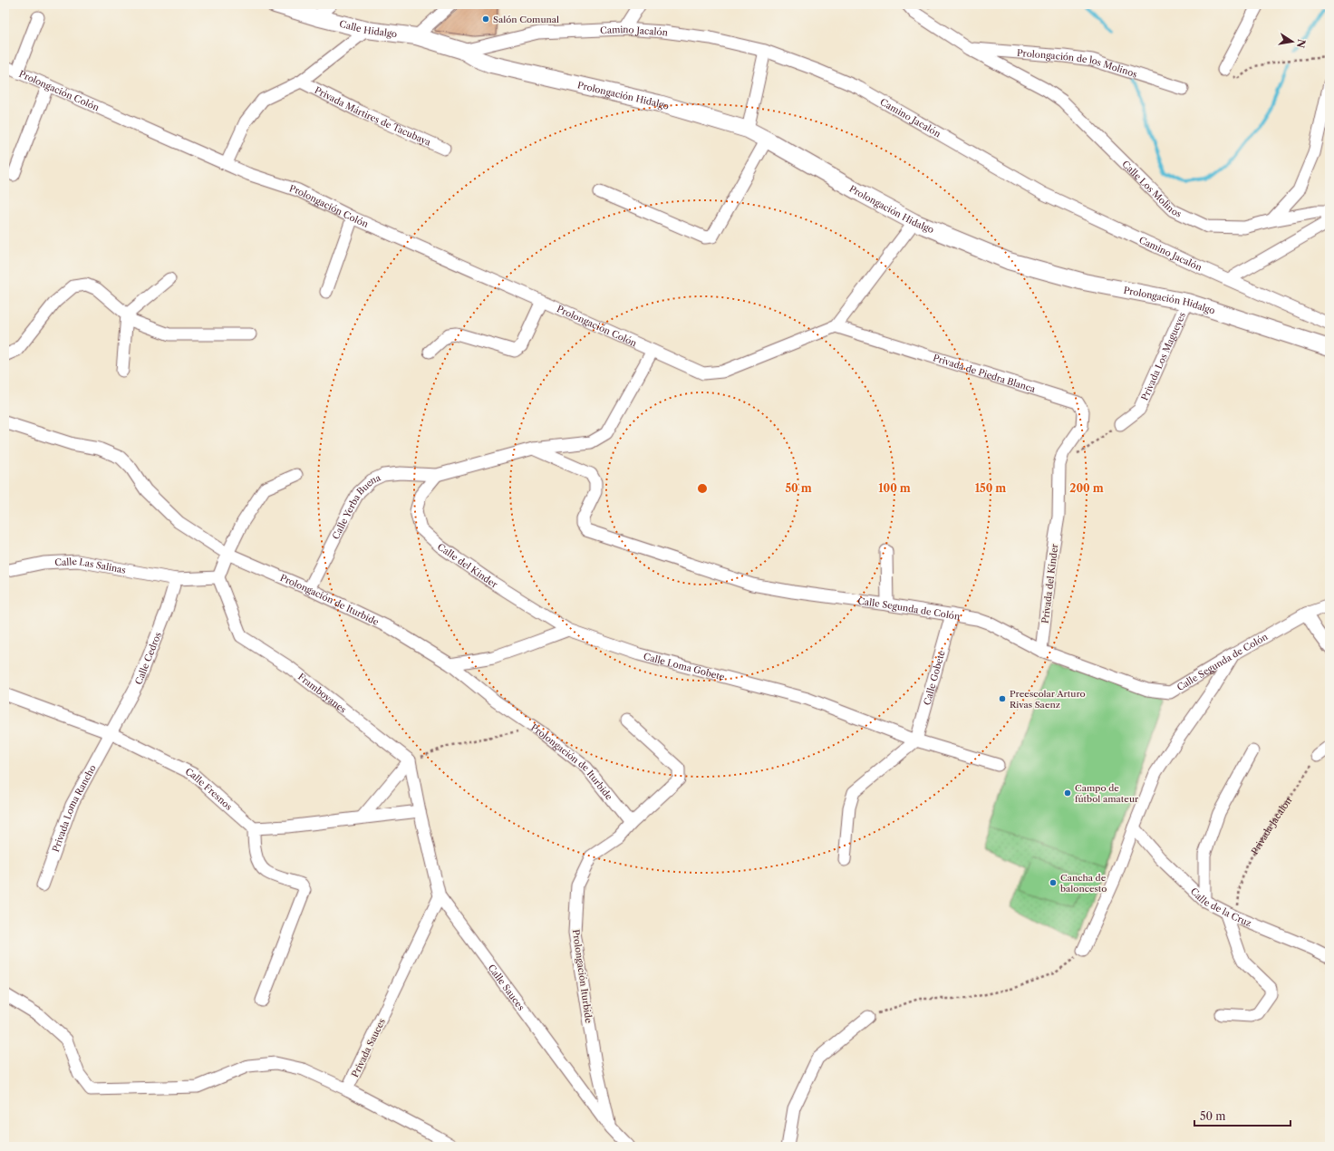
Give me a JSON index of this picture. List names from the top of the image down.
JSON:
{
  "streets": {
    "street": [
      "Calle Hidalgo",
      "Camino Jacalón",
      "Prolongación de los Molinos",
      "Prolongación Colón",
      "Prolongación Hidalgo",
      "Privada Mártires de Tacubaya",
      "Calle Los Molinos",
      "Privada Los Magueyes",
      "Privada de Piedra Blanca",
      "Calle Yerba Buena",
      "Calle del Kinder",
      "Calle Las Salinas",
      "Privada del Kinder",
      "Prolongación de Iturbide",
      "Calle Segunda de Colón",
      "Calle Cedros",
      "Calle Loma Gobete",
      "Calle Gobete",
      "Framboyanes",
      "Calle Fresnos",
      "Privada Loma Rancho",
      "Calle de la Cruz",
      "Prolongación Iturbide",
      "Calle Sauces",
      "Privada Sauces"
    ],
    "path": ["Privada Jacalon"]
  },
  "crossings": [
    ["Calle Hidalgo", "Camino Jacalón"],
    ["Calle Hidalgo", "Prolongación Hidalgo"],
    ["Camino Jacalón", "Prolongación Hidalgo"],
    ["Camino Jacalón", "Calle Los Molinos"],
    ["Prolongación de los Molinos", "Calle Los Molinos"],
    ["Prolongación Colón", "Privada de Piedra Blanca"],
    ["Prolongación Hidalgo", "Privada Los Magueyes"],
    ["Privada de Piedra Blanca", "Privada del Kinder"],
    ["Calle Yerba Buena", "Calle del Kinder"],
    ["Calle Yerba Buena", "Prolongación de Iturbide"],
    ["Calle del Kinder", "Calle Loma Gobete"],
    ["Calle Las Salinas", "Calle Cedros"],
    ["Privada del Kinder", "Calle Segunda de Colón"],
    ["Prolongación de Iturbide", "Prolongación Iturbide"],
    ["Calle Segunda de Colón", "Calle Gobete"],
    ["Calle Cedros", "Calle Fresnos"],
    ["Calle Cedros", "Privada Loma Rancho"],
    ["Calle Loma Gobete", "Calle Gobete"],
    ["Calle Fresnos", "Privada Loma Rancho"],
    ["Privada Jacalon", "Calle de la Cruz"],
    ["Prolongación Iturbide", "Calle Sauces"],
    ["Calle Sauces", "Privada Sauces"]
  ],
  "places": [
    "Salón Comunal",
    "Preescolar Arturo Rivas Saenz",
    "Campo de fútbol amateur",
    "Cancha de baloncesto"
  ],
  "scale_bar": "50 m",
  "north": "right",
  "rings": [
    "50 m",
    "100 m",
    "150 m",
    "200 m"
  ]
}
